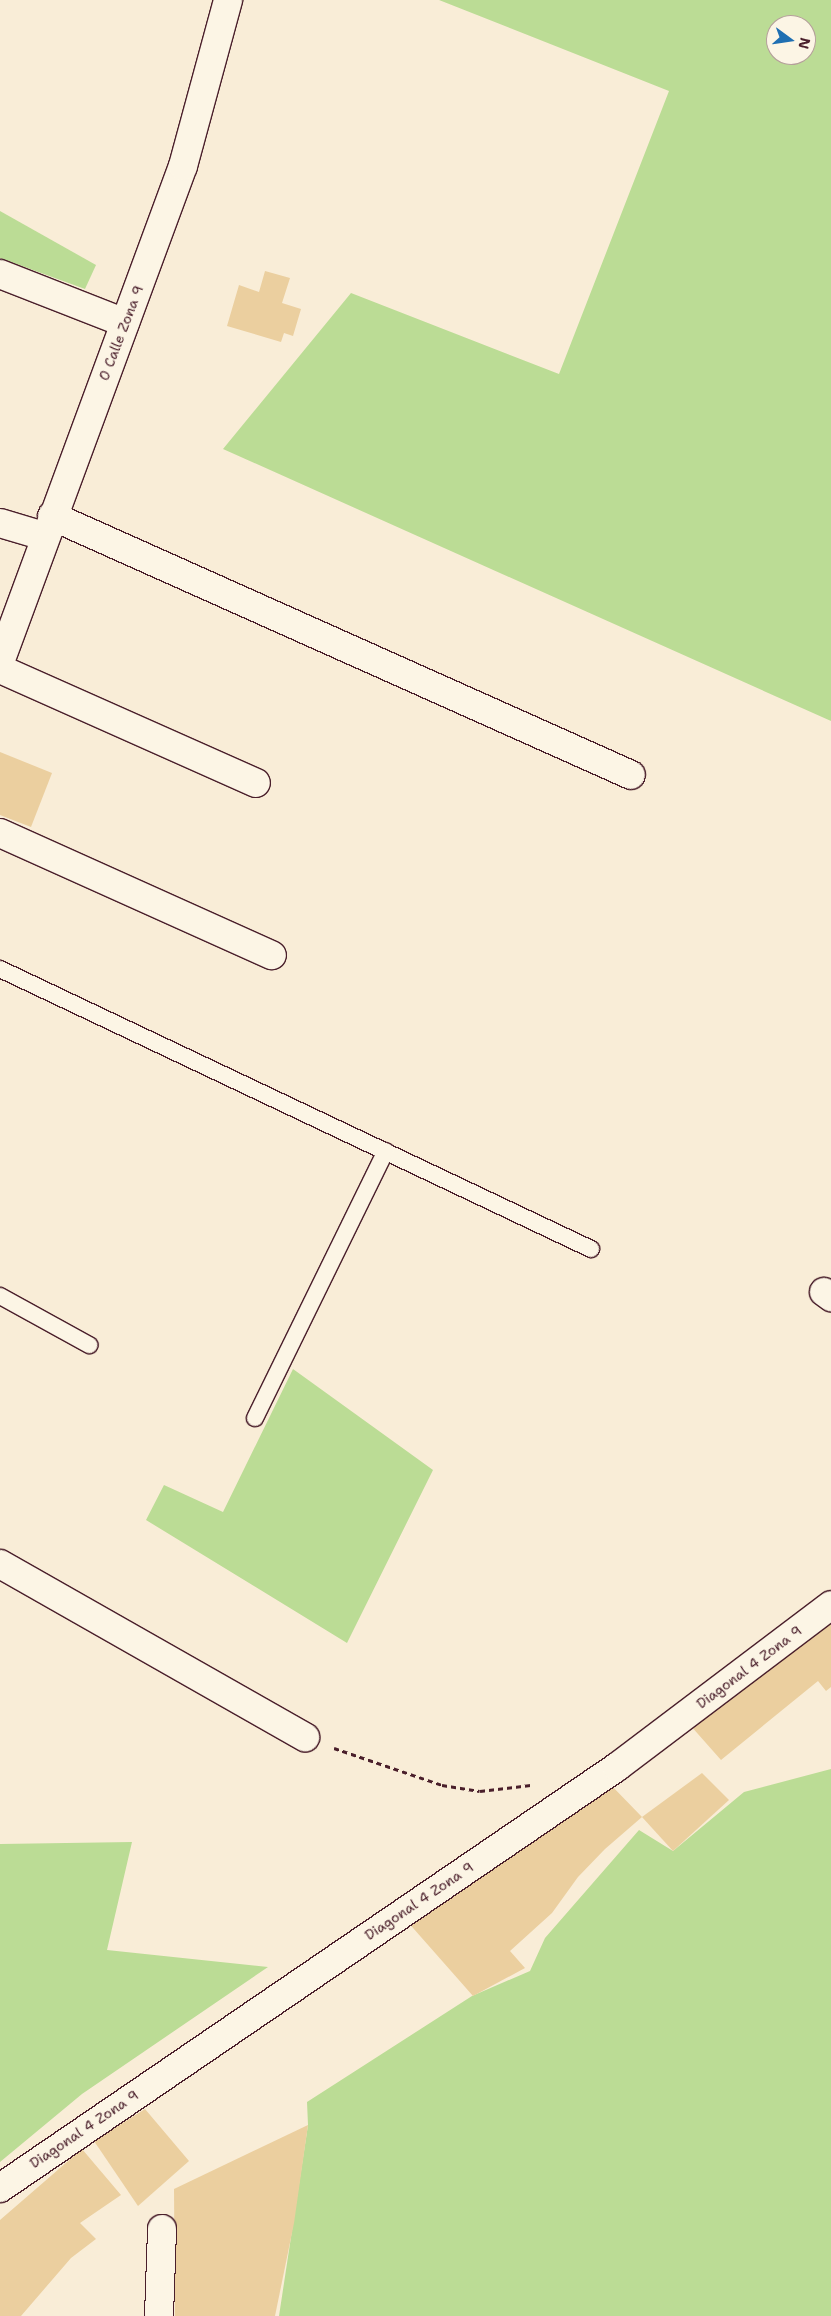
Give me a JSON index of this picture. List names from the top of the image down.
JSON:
{
  "streets": {
    "street": ["0 Calle Zona 9", "Diagonal 4 Zona 9"]
  },
  "north": "right"
}
